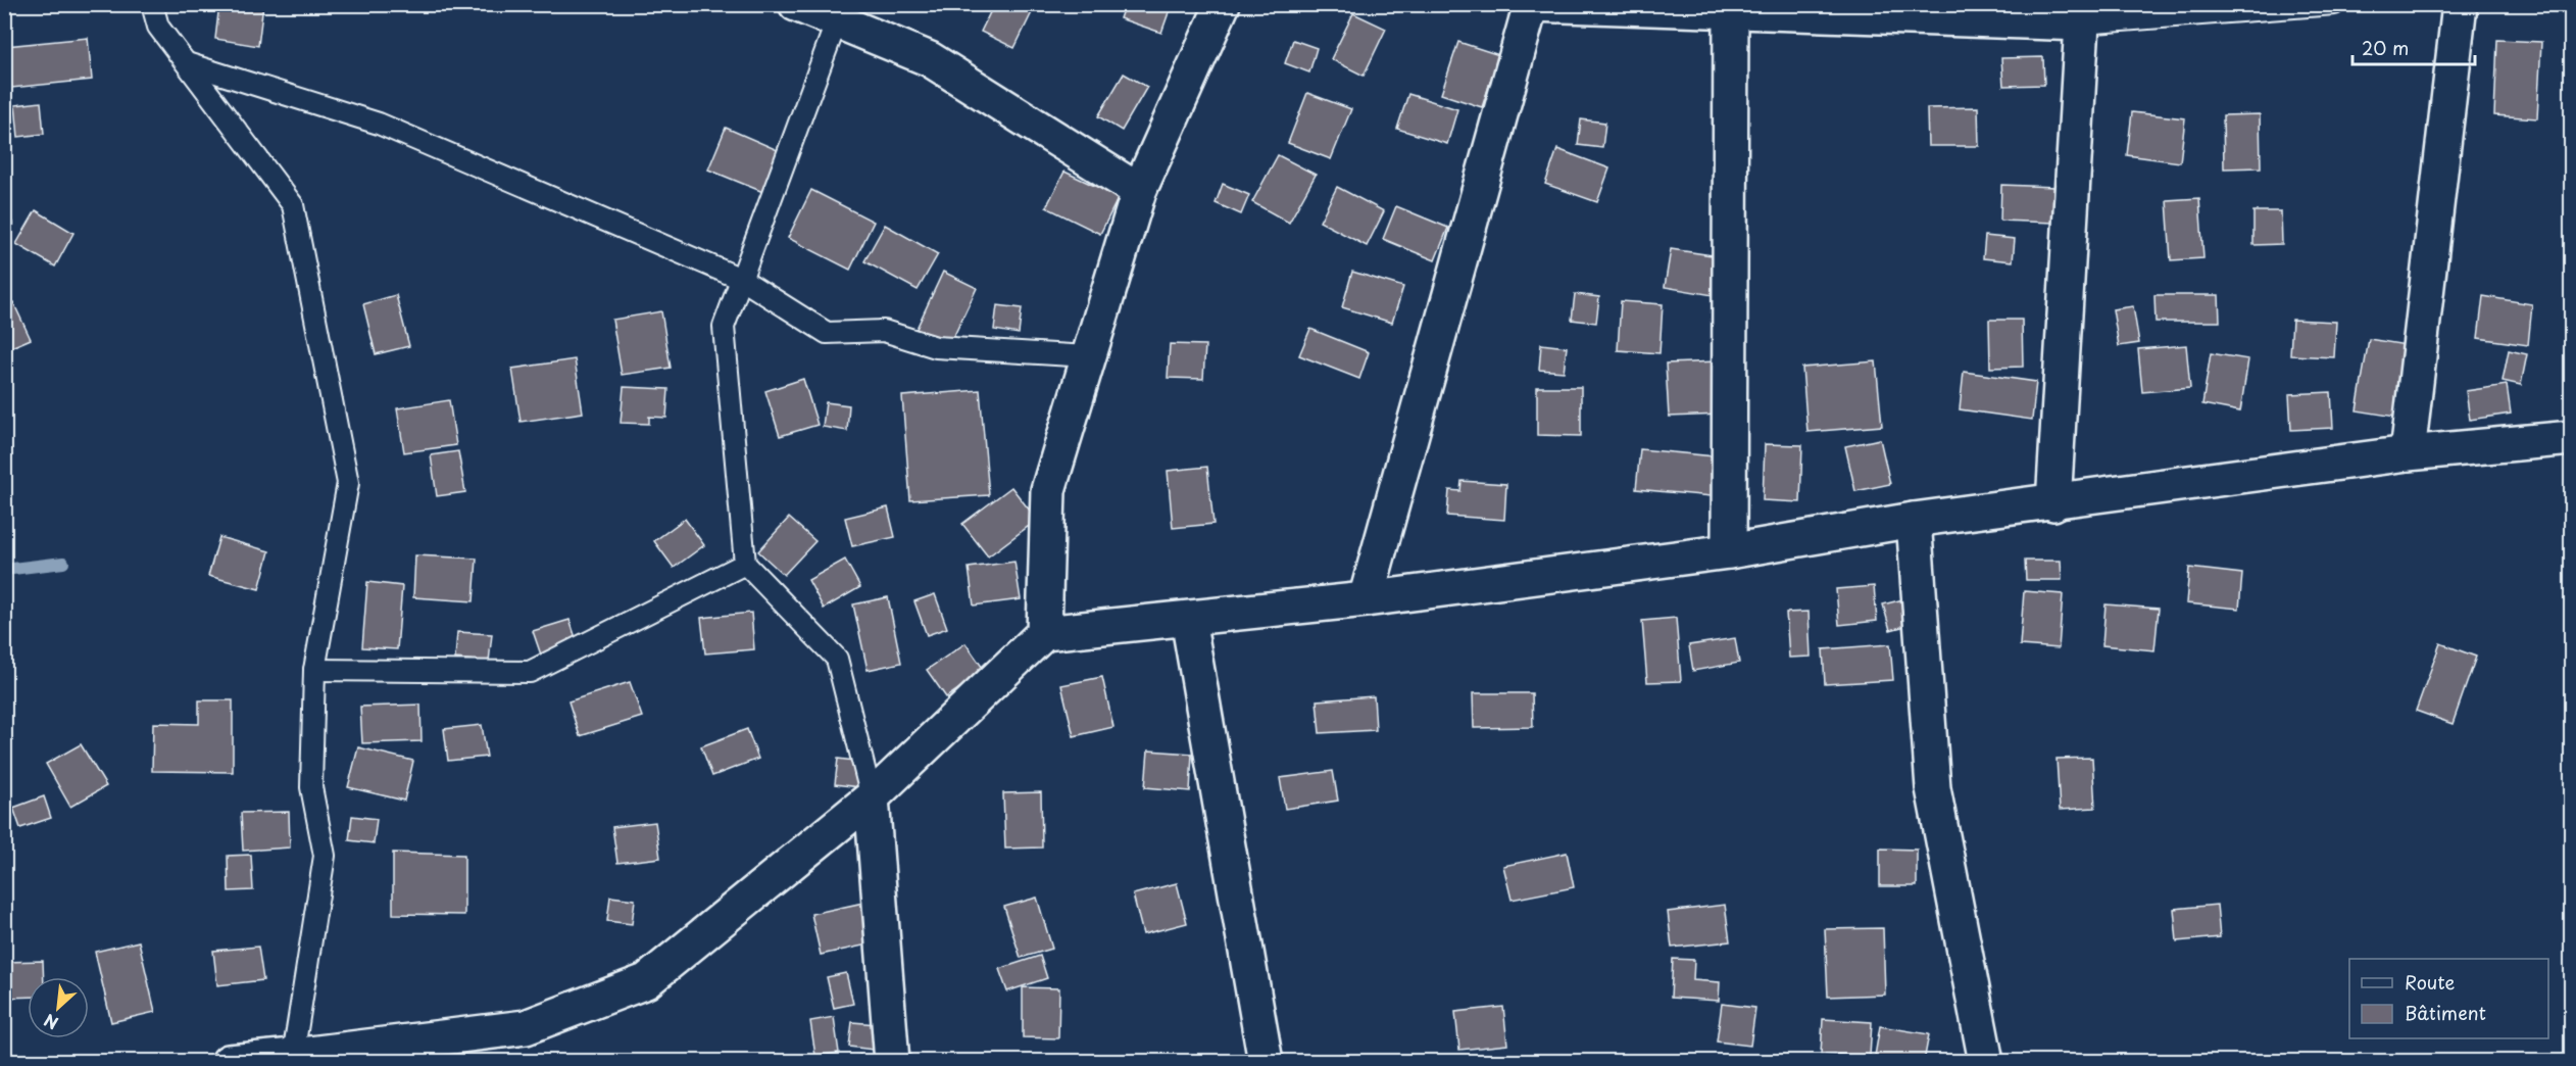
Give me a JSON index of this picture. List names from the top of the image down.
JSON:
{
  "legend": ["Route", "Bâtiment"],
  "scale_bar": "20 m",
  "north": "bottom left"
}
